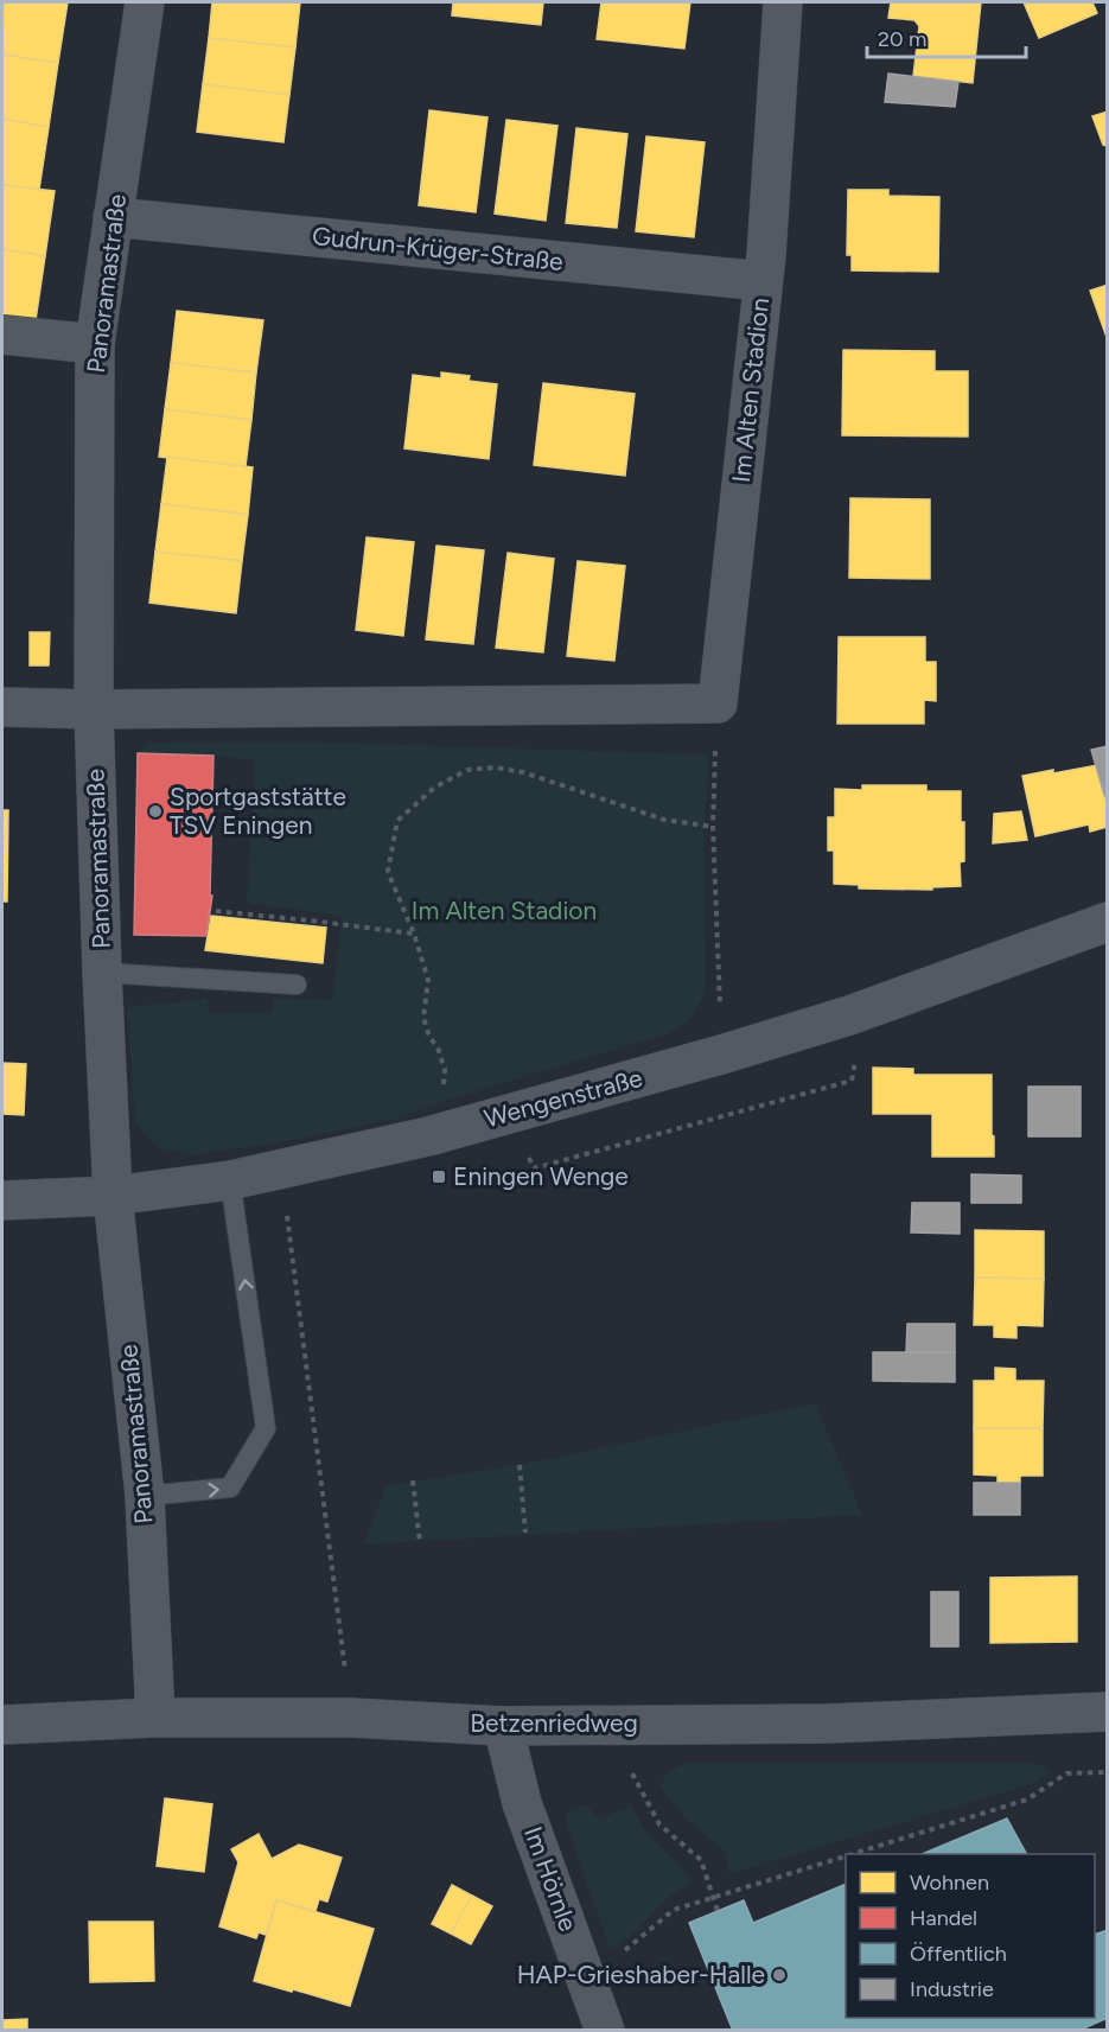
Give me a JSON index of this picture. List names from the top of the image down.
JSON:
{
  "streets": {
    "street": [
      "Gudrun-Krüger-Straße",
      "Panoramastraße",
      "Im Alten Stadion",
      "Wengenstraße",
      "Betzenriedweg",
      "Im Hörnle"
    ]
  },
  "crossings": [
    ["Gudrun-Krüger-Straße", "Panoramastraße"],
    ["Gudrun-Krüger-Straße", "Im Alten Stadion"],
    ["Panoramastraße", "Wengenstraße"],
    ["Panoramastraße", "Betzenriedweg"],
    ["Betzenriedweg", "Im Hörnle"]
  ],
  "parks": ["Im Alten Stadion"],
  "places": {
    "other": ["Sportgaststätte TSV Eningen", "HAP-Grieshaber-Halle"],
    "transit": ["Eningen Wenge"]
  },
  "legend": [
    "Wohnen",
    "Handel",
    "Öffentlich",
    "Industrie"
  ],
  "scale_bar": "20 m"
}
